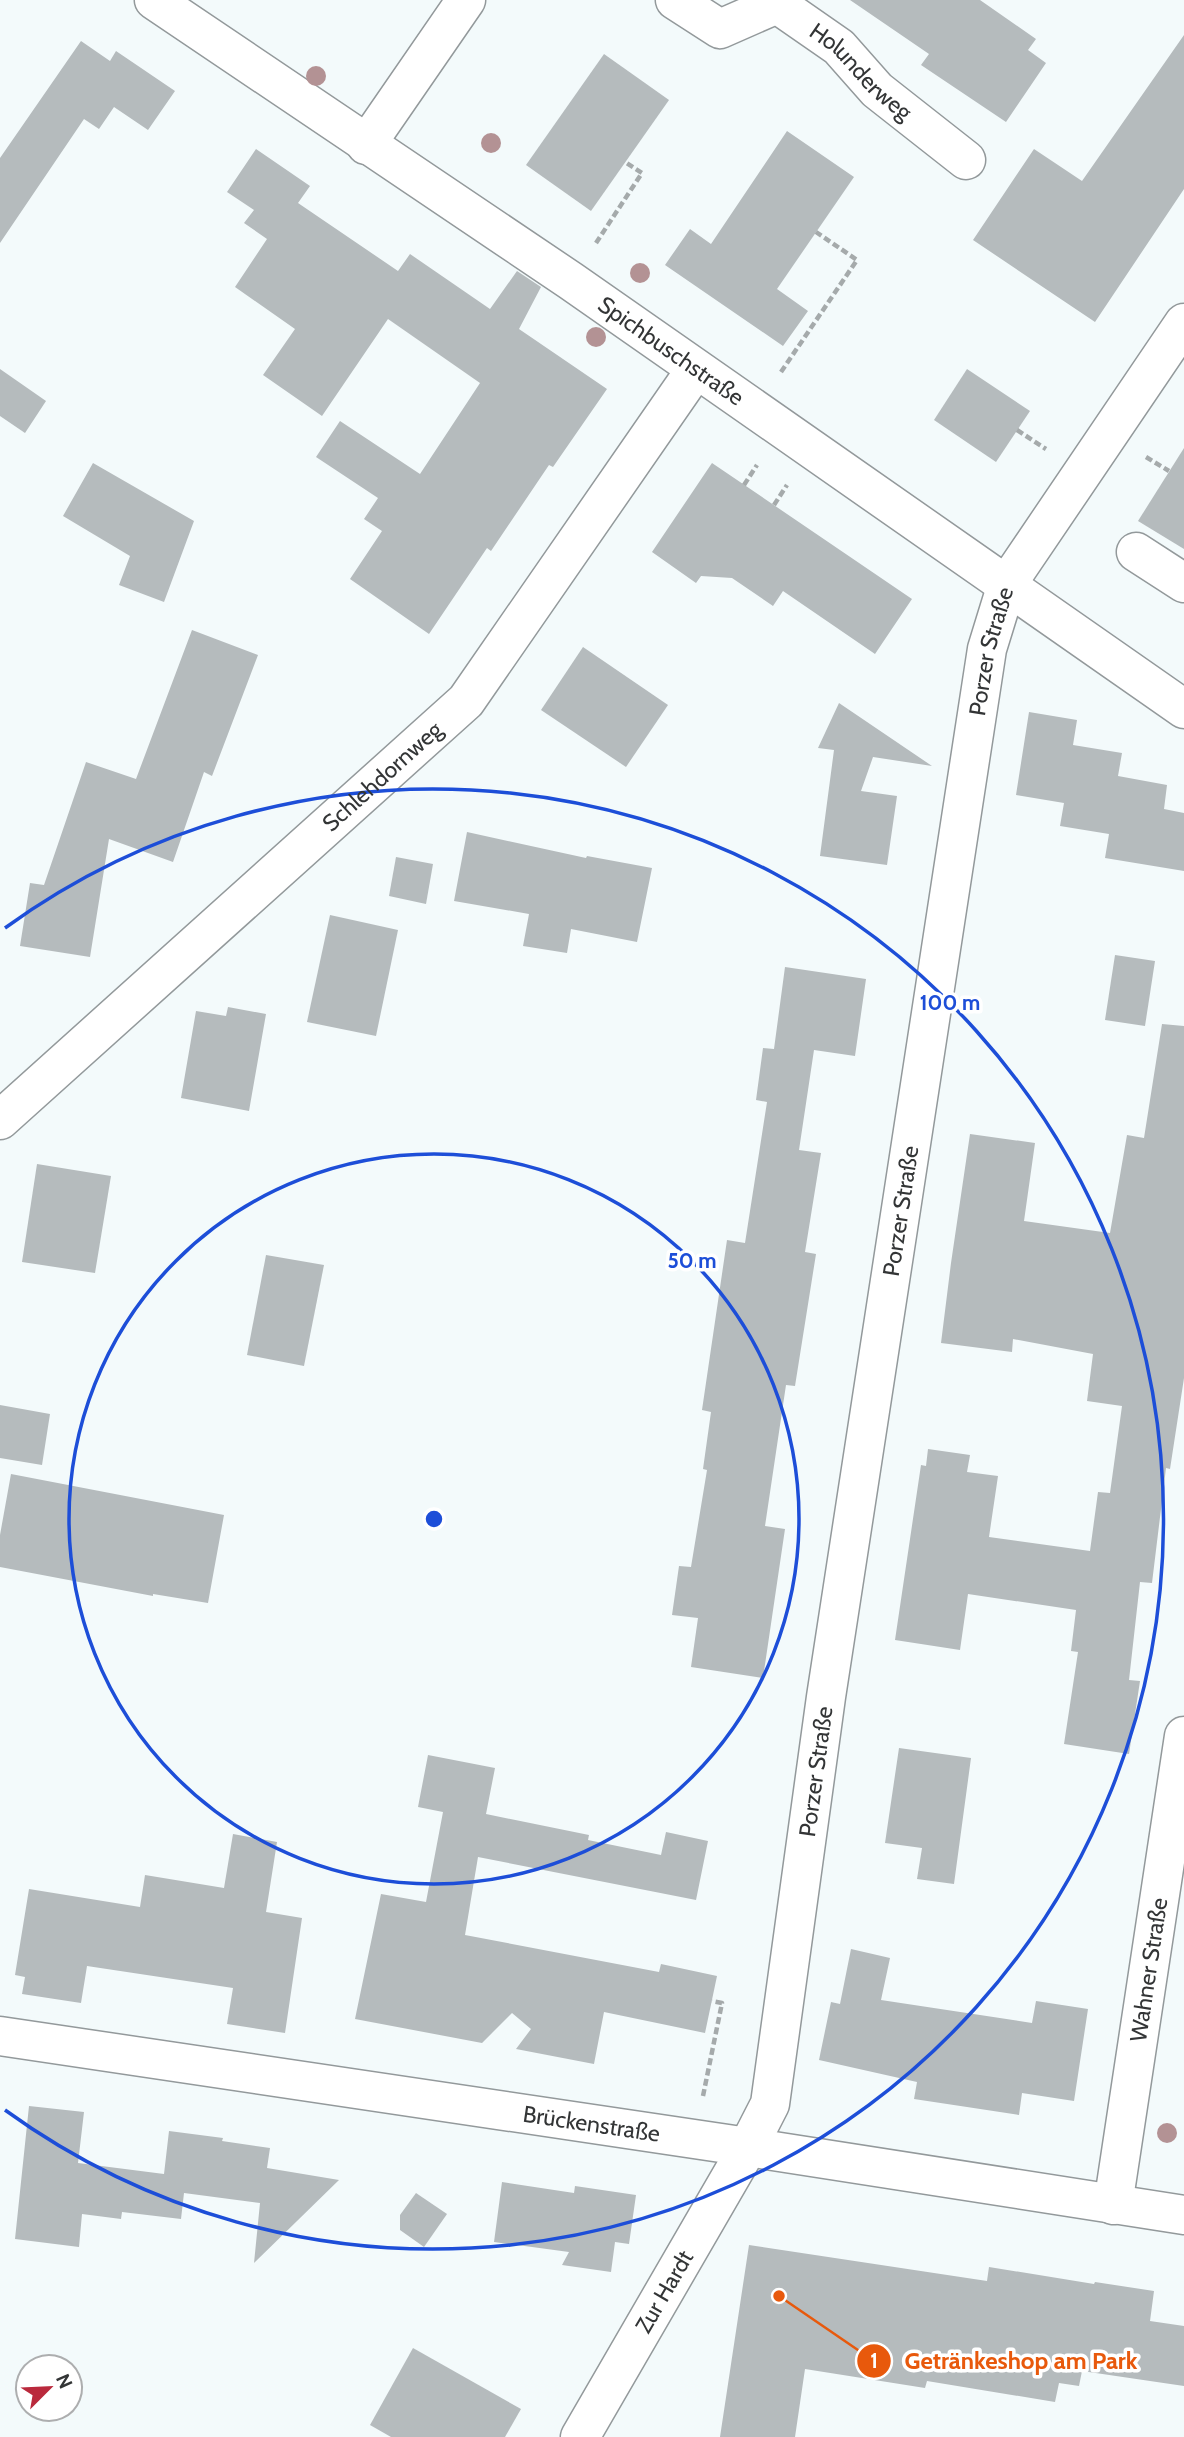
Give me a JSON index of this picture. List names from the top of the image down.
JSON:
{
  "streets": {
    "street": [
      "Holunderweg",
      "Spichbuschstraße",
      "Porzer Straße",
      "Schlehdornweg",
      "Wahner Straße",
      "Brückenstraße",
      "Zur Hardt"
    ]
  },
  "crossings": [
    ["Spichbuschstraße", "Porzer Straße"],
    ["Spichbuschstraße", "Schlehdornweg"],
    ["Porzer Straße", "Brückenstraße"],
    ["Porzer Straße", "Zur Hardt"],
    ["Wahner Straße", "Brückenstraße"],
    ["Brückenstraße", "Zur Hardt"]
  ],
  "places": ["Getränkeshop am Park"],
  "north": "top right",
  "rings": ["100 m", "50 m"]
}
